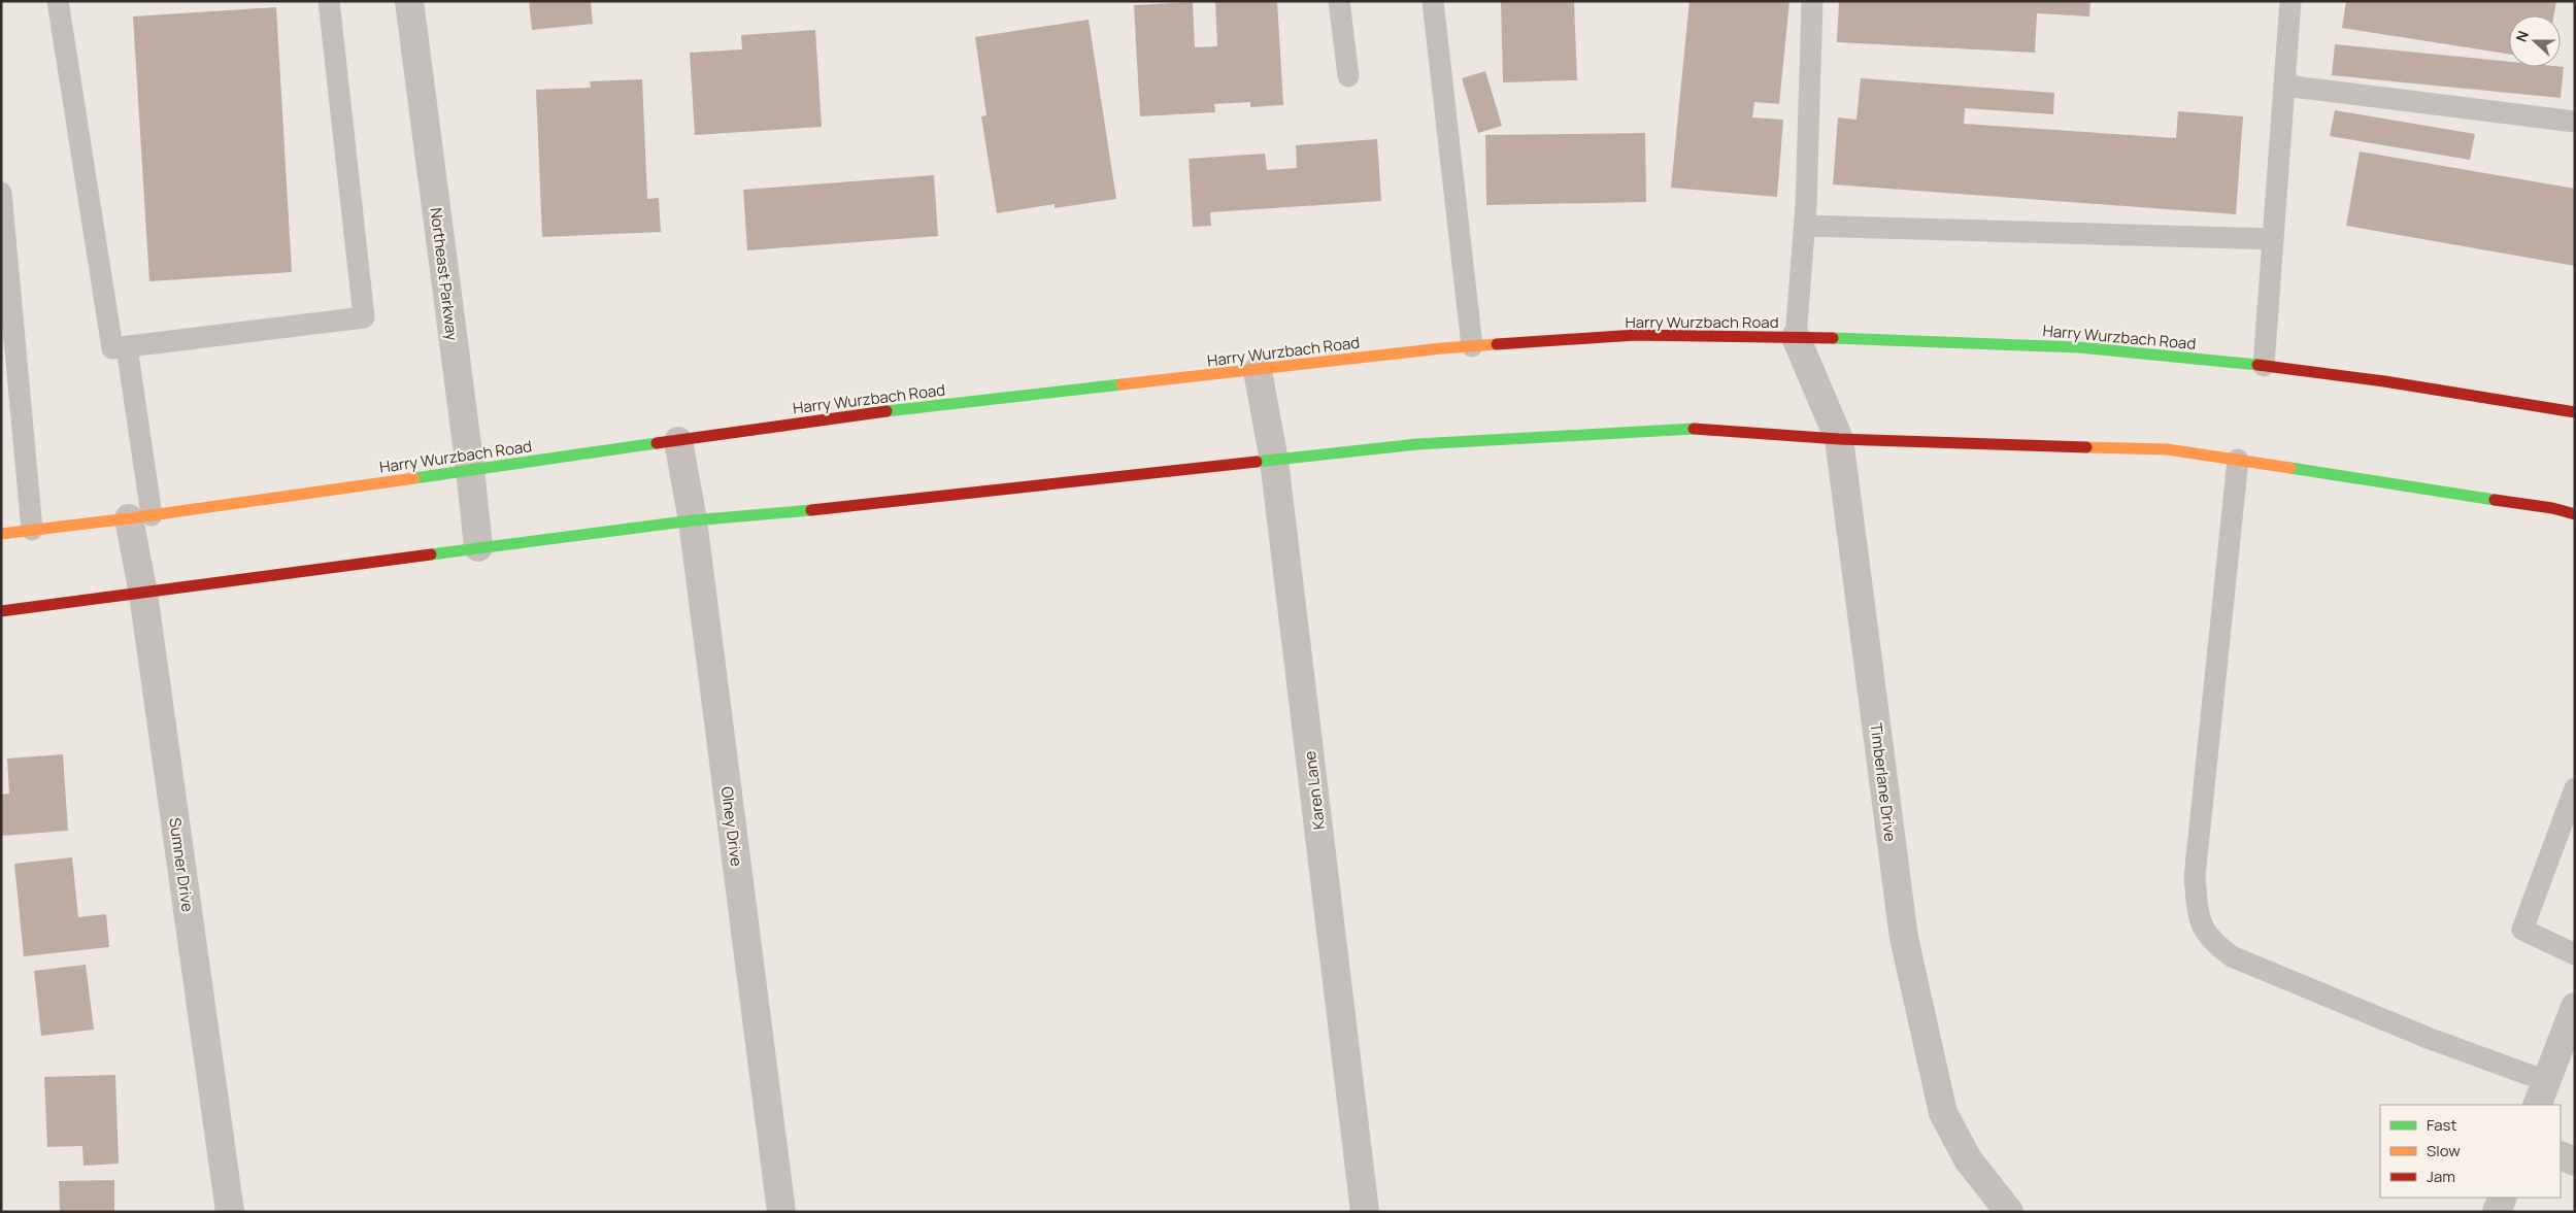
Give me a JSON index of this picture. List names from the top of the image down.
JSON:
{
  "streets": {
    "main road": ["Harry Wurzbach Road"],
    "street": [
      "Northeast Parkway",
      "Timberlane Drive",
      "Karen Lane",
      "Olney Drive",
      "Sumner Drive"
    ]
  },
  "crossings": [
    ["Northeast Parkway", "Harry Wurzbach Road"],
    ["Harry Wurzbach Road", "Timberlane Drive"],
    ["Harry Wurzbach Road", "Karen Lane"],
    ["Harry Wurzbach Road", "Olney Drive"],
    ["Harry Wurzbach Road", "Sumner Drive"]
  ],
  "legend": ["Fast", "Slow", "Jam"],
  "north": "left"
}
